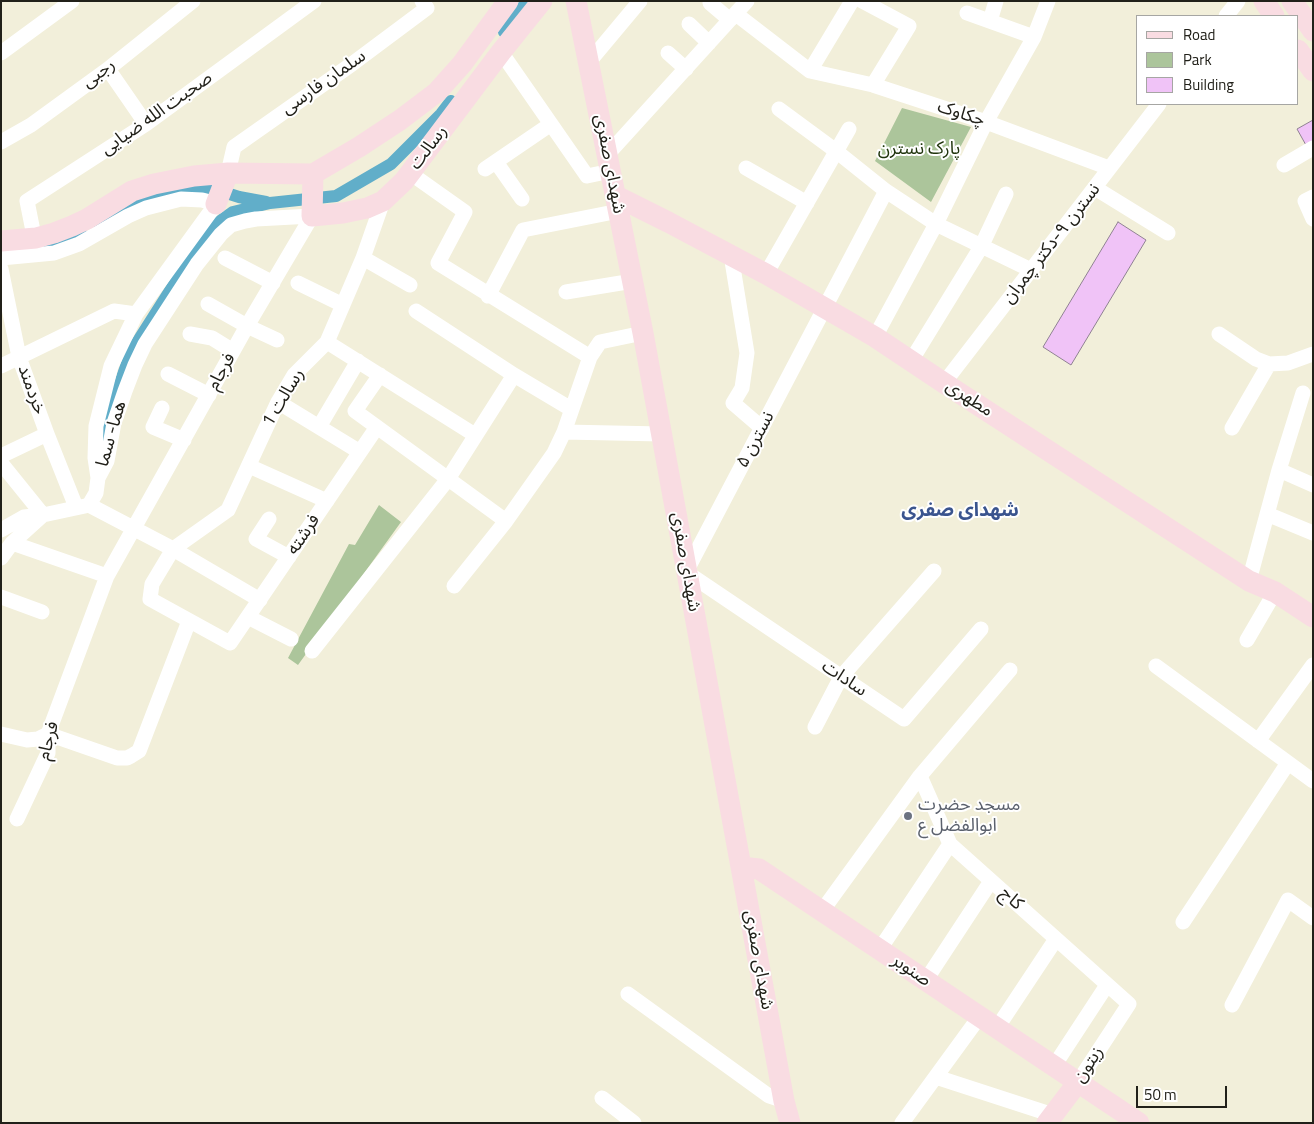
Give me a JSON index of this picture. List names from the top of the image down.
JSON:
{
  "streets": {
    "street": [
      "رجبی",
      "سلمان فارسی",
      "صحبت الله ضیایی",
      "چکاوک",
      "رسالت",
      "شهدای صفری",
      "نسترن ۹-دکتر چمران",
      "فرجام",
      "خردمند",
      "رسالت 1",
      "مطهری",
      "هما- سما",
      "نسترن ۵",
      "فرشته",
      "سادات",
      "کاج",
      "صنوبر",
      "زیتون"
    ]
  },
  "crossings": [
    ["چکاوک", "نسترن ۹-دکتر چمران"],
    ["رسالت", "فرجام"],
    ["رسالت", "رسالت 1"],
    ["رسالت", "هما- سما"],
    ["شهدای صفری", "مطهری"],
    ["شهدای صفری", "نسترن ۵"],
    ["شهدای صفری", "سادات"],
    ["شهدای صفری", "صنوبر"],
    ["نسترن ۹-دکتر چمران", "مطهری"],
    ["فرجام", "هما- سما"],
    ["مطهری", "نسترن ۵"],
    ["نسترن ۵", "سادات"],
    ["کاج", "زیتون"],
    ["صنوبر", "زیتون"]
  ],
  "districts": ["شهدای صفری"],
  "parks": ["پارک نسترن"],
  "places": ["مسجد حضرت ابوالفضل ع"],
  "legend": ["Road", "Park", "Building"],
  "scale_bar": "50 m"
}
